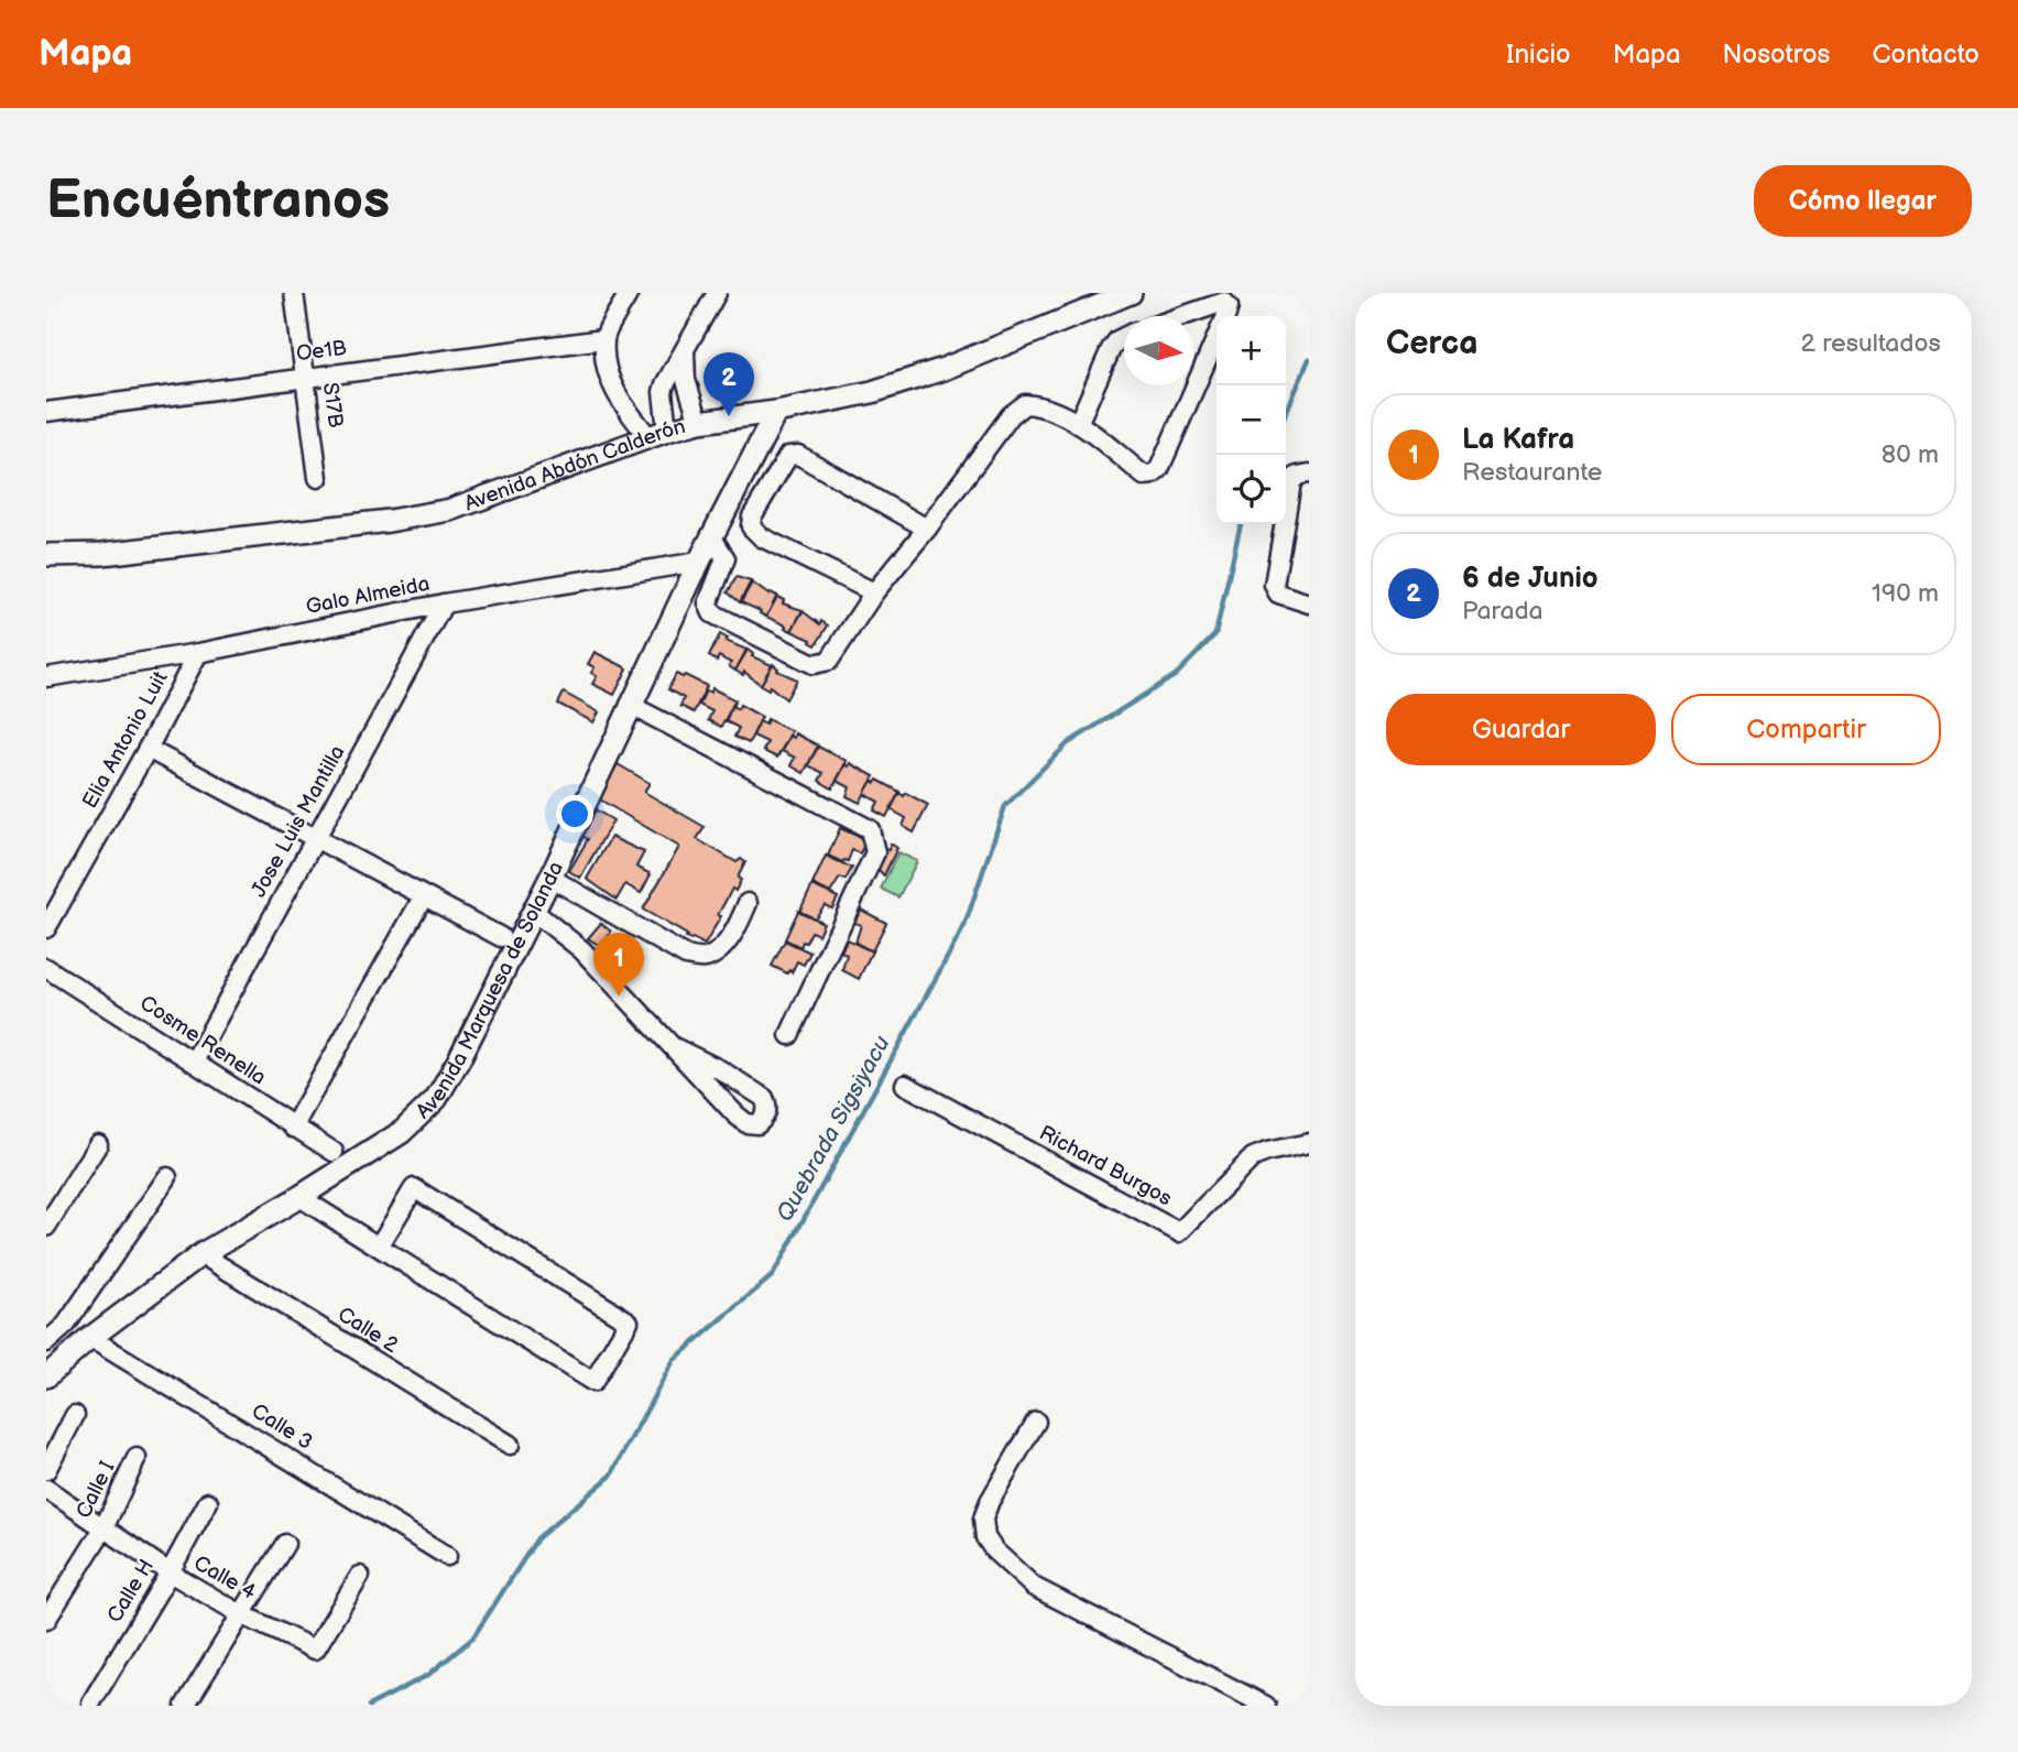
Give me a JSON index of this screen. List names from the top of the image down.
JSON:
{
  "streets": {
    "street": [
      "Oe1B",
      "S17B",
      "Avenida Abdón Calderón",
      "Galo Almeida",
      "Elia Antonio Luit",
      "Jose Luis Mantilla",
      "Avenida Marquesa de Solanda",
      "Cosme Renella",
      "Richard Burgos",
      "Calle 2",
      "Calle 3",
      "Calle I",
      "Calle 4",
      "Calle H"
    ]
  },
  "crossings": [
    ["Oe1B", "S17B"],
    ["Avenida Abdón Calderón", "Avenida Marquesa de Solanda"],
    ["Galo Almeida", "Elia Antonio Luit"],
    ["Galo Almeida", "Jose Luis Mantilla"],
    ["Galo Almeida", "Avenida Marquesa de Solanda"],
    ["Jose Luis Mantilla", "Cosme Renella"],
    ["Avenida Marquesa de Solanda", "Calle 2"],
    ["Avenida Marquesa de Solanda", "Calle 3"],
    ["Calle I", "Calle 4"],
    ["Calle 4", "Calle H"]
  ],
  "water": ["Quebrada Sigsiyacu"],
  "north": "right",
  "page": {
    "header": "Mapa",
    "nav": [
      "Inicio",
      "Mapa",
      "Nosotros",
      "Contacto"
    ],
    "buttons": [
      "Cómo llegar",
      ["Guardar", "Compartir"]
    ],
    "title": "Encuéntranos",
    "heading": ["Cerca", "2 resultados"],
    "map_buttons": ["+", "−"],
    "pins": ["2", "1"],
    "list": [
      {
        "mark": "1",
        "name": "La Kafra",
        "note": "Restaurante",
        "value": "80 m"
      },
      {
        "mark": "2",
        "name": "6 de Junio",
        "note": "Parada",
        "value": "190 m"
      }
    ]
  }
}
